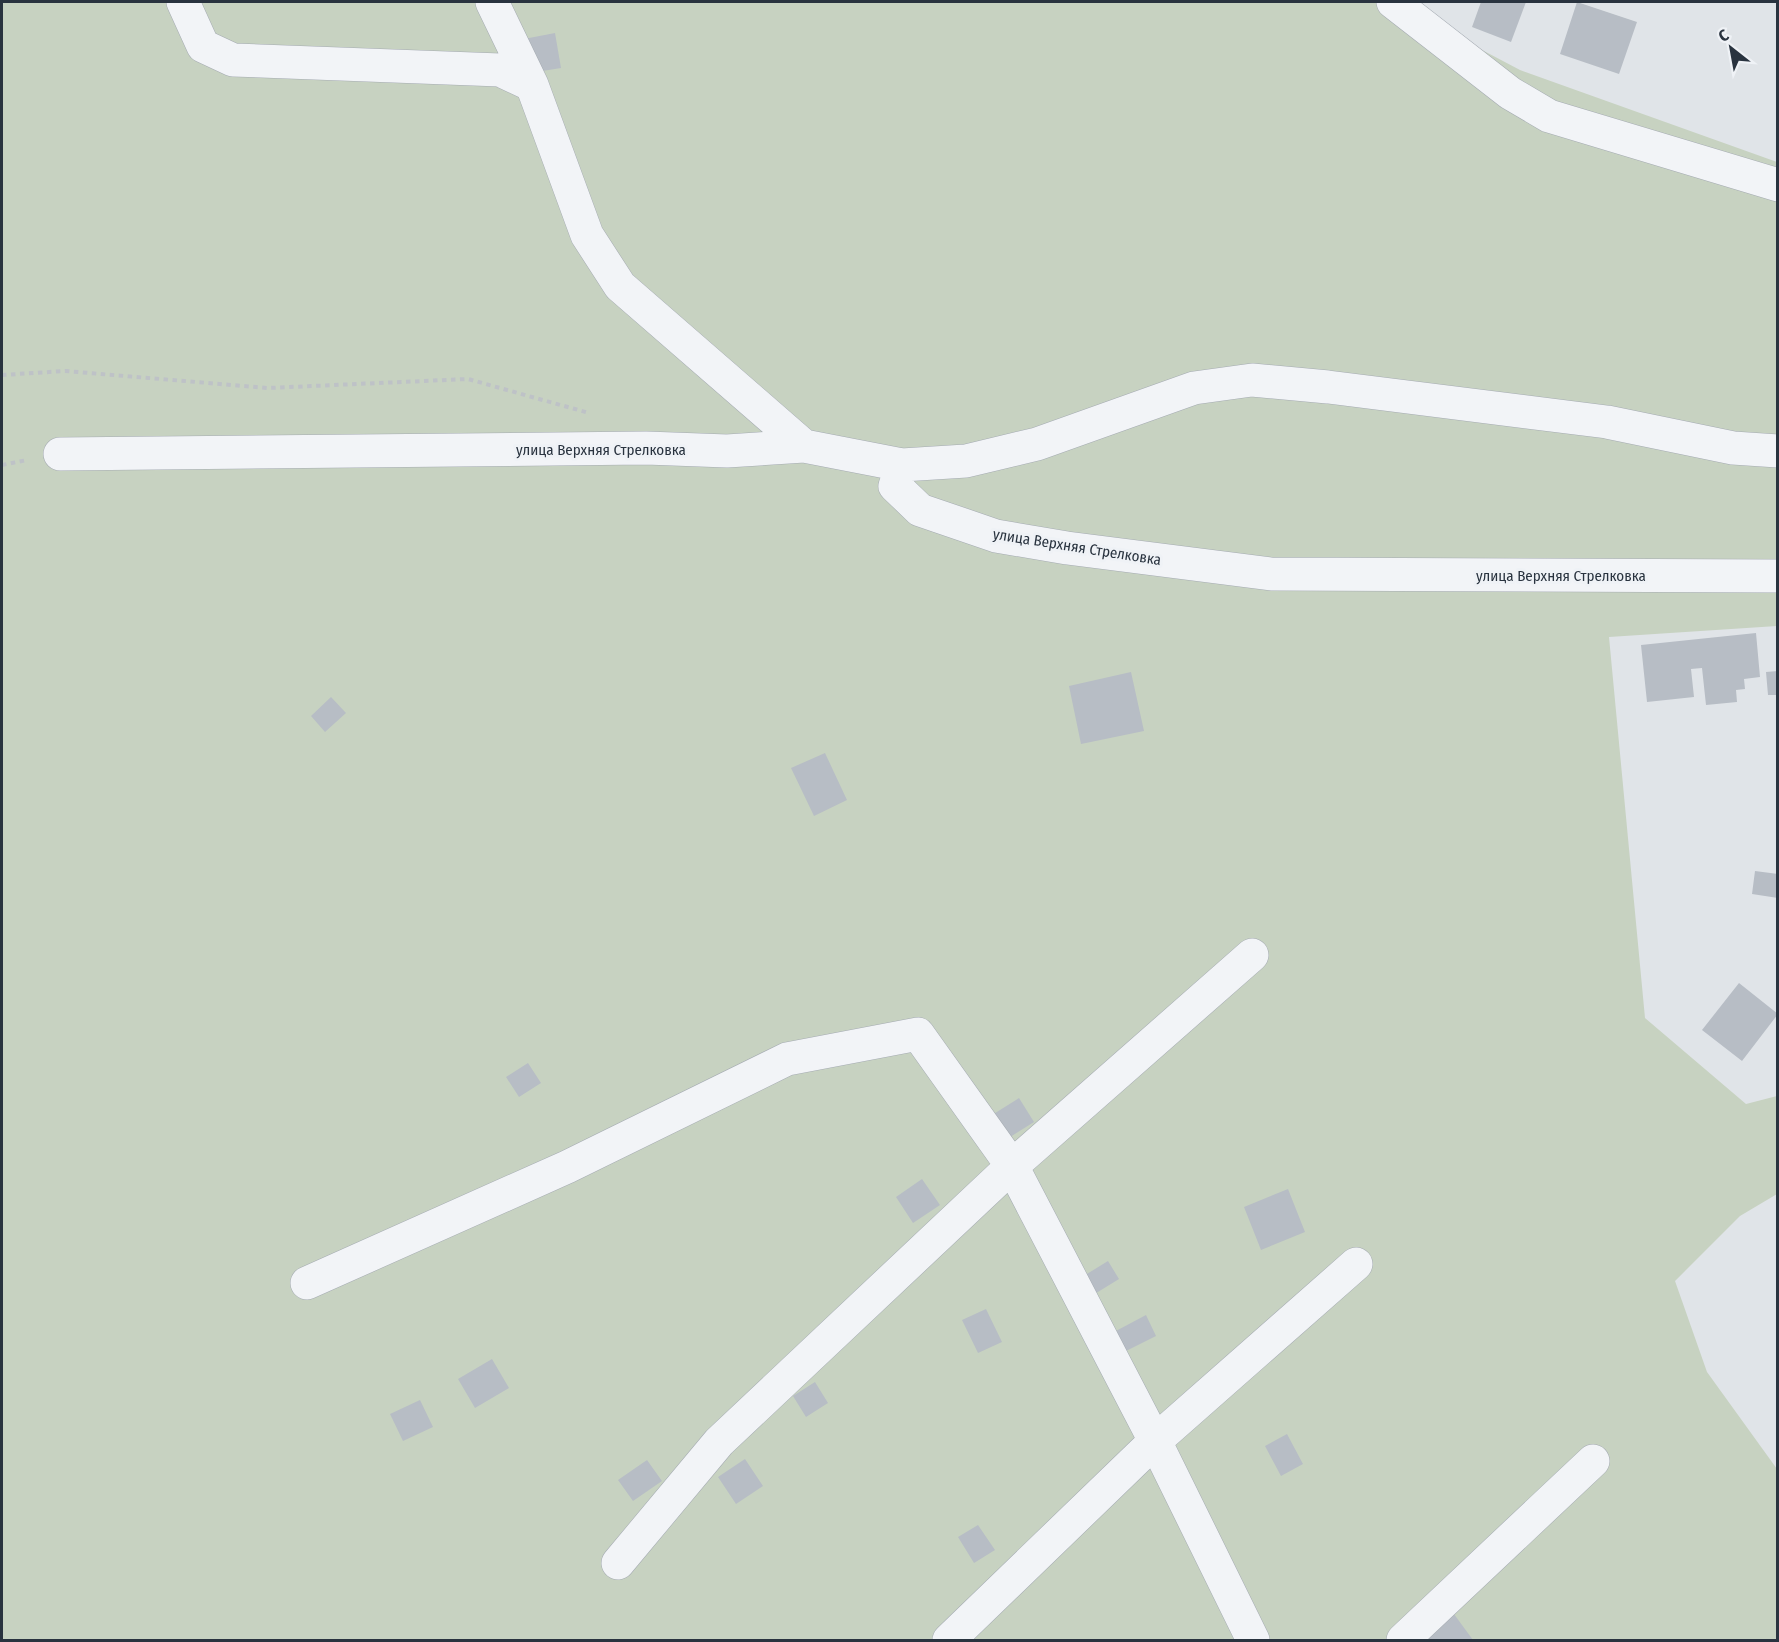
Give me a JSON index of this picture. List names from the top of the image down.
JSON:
{
  "streets": {
    "street": ["улица Верхняя Стрелковка"]
  },
  "north": "top left"
}
